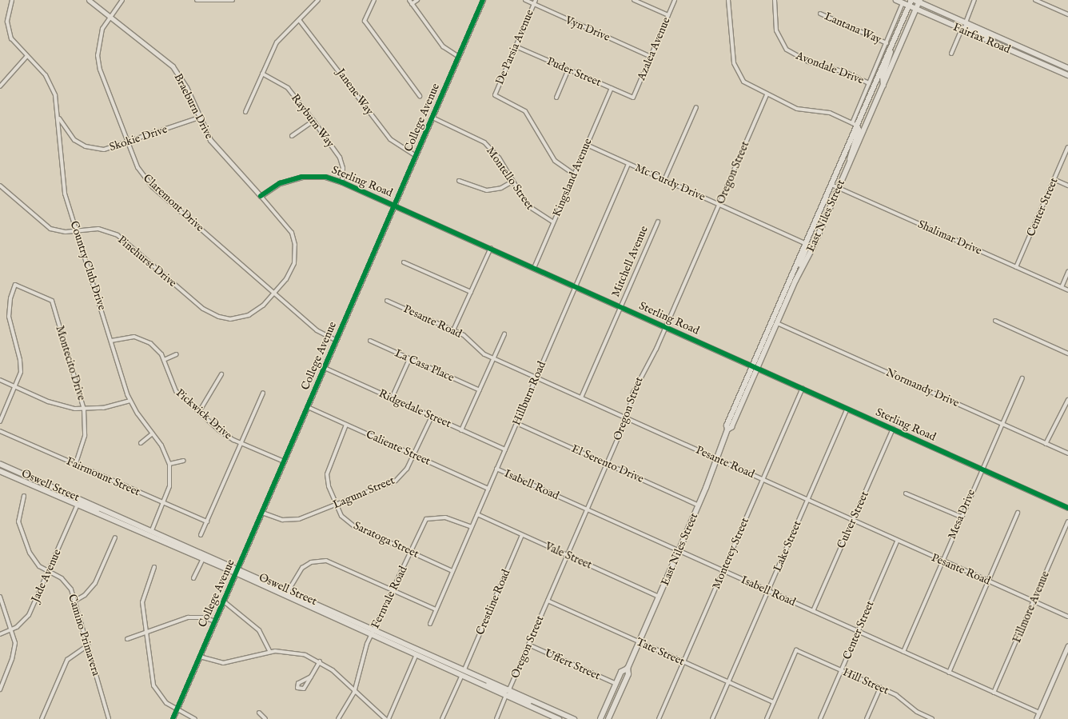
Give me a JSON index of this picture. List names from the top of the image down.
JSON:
{
  "streets": {
    "main road": ["Fairfax Road", "East Niles Street", "Oswell Street"],
    "street": [
      "Lantana Way",
      "Vyn Drive",
      "De Parsia Avenue",
      "Azalea Avenue",
      "Avondale Drive",
      "Puder Street",
      "Janene Way",
      "Braeburn Drive",
      "College Avenue",
      "Rayburn Way",
      "Skokie Drive",
      "Oregon Street",
      "Kingsland Avenue",
      "Montello Street",
      "Sterling Road",
      "Mc Curdy Drive",
      "Claremont Drive",
      "Center Street",
      "Shalimar Drive",
      "Pinehurst Drive",
      "Mitchell Avenue",
      "Country Club Drive",
      "Pesante Road",
      "Montecito Drive",
      "La Casa Place",
      "Normandy Drive",
      "Hillburn Road",
      "Ridgedale Street",
      "Pickwick Drive",
      "Caliente Street",
      "El Serento Drive",
      "Fairmount Street",
      "Isabell Road",
      "Laguna Street",
      "Mesa Drive",
      "Culver Street",
      "Saratoga Street",
      "Lake Street",
      "Monterey Street",
      "Vale Street",
      "Jade Avenue",
      "Fernvale Road",
      "Crestline Road",
      "Fillmore Avenue",
      "Camino Primavera",
      "Tate Street",
      "Uffert Street",
      "Hill Street"
    ]
  },
  "crossings": [
    ["Vyn Drive", "De Parsia Avenue"],
    ["Vyn Drive", "Azalea Avenue"],
    ["Fairfax Road", "East Niles Street"],
    ["De Parsia Avenue", "Puder Street"],
    ["De Parsia Avenue", "Kingsland Avenue"],
    ["Azalea Avenue", "Puder Street"],
    ["Puder Street", "Kingsland Avenue"],
    ["Janene Way", "College Avenue"],
    ["Braeburn Drive", "Skokie Drive"],
    ["Braeburn Drive", "Sterling Road"],
    ["Braeburn Drive", "Claremont Drive"],
    ["Braeburn Drive", "Pinehurst Drive"],
    ["College Avenue", "Montello Street"],
    ["College Avenue", "Sterling Road"],
    ["College Avenue", "Claremont Drive"],
    ["College Avenue", "Ridgedale Street"],
    ["College Avenue", "Pickwick Drive"],
    ["College Avenue", "Caliente Street"],
    ["College Avenue", "Oswell Street"],
    ["College Avenue", "Laguna Street"],
    ["Rayburn Way", "Sterling Road"],
    ["Skokie Drive", "Claremont Drive"],
    ["Skokie Drive", "Country Club Drive"],
    ["Oregon Street", "Sterling Road"],
    ["Oregon Street", "Mc Curdy Drive"],
    ["Oregon Street", "Pesante Road"],
    ["Oregon Street", "El Serento Drive"],
    ["Oregon Street", "Isabell Road"],
    ["Oregon Street", "Oswell Street"],
    ["Oregon Street", "Vale Street"],
    ["Oregon Street", "Tate Street"],
    ["Oregon Street", "Uffert Street"],
    ["Kingsland Avenue", "Montello Street"],
    ["Kingsland Avenue", "Sterling Road"],
    ["Kingsland Avenue", "Mc Curdy Drive"],
    ["Sterling Road", "East Niles Street"],
    ["Sterling Road", "Mitchell Avenue"],
    ["Sterling Road", "Hillburn Road"],
    ["Sterling Road", "Mesa Drive"],
    ["Sterling Road", "Culver Street"],
    ["Sterling Road", "Lake Street"],
    ["Sterling Road", "Monterey Street"],
    ["Mc Curdy Drive", "East Niles Street"],
    ["Mc Curdy Drive", "Hillburn Road"],
    ["Claremont Drive", "Pinehurst Drive"],
    ["Center Street", "Shalimar Drive"],
    ["Center Street", "Pesante Road"],
    ["Center Street", "Isabell Road"],
    ["Center Street", "Hill Street"],
    ["East Niles Street", "Shalimar Drive"],
    ["East Niles Street", "Pesante Road"],
    ["East Niles Street", "Normandy Drive"],
    ["East Niles Street", "El Serento Drive"],
    ["East Niles Street", "Isabell Road"],
    ["East Niles Street", "Vale Street"],
    ["East Niles Street", "Tate Street"],
    ["East Niles Street", "Uffert Street"],
    ["Pinehurst Drive", "Country Club Drive"],
    ["Mitchell Avenue", "Pesante Road"],
    ["Country Club Drive", "Pickwick Drive"],
    ["Country Club Drive", "Fairmount Street"],
    ["Country Club Drive", "Oswell Street"],
    ["Pesante Road", "Hillburn Road"],
    ["Pesante Road", "Mesa Drive"],
    ["Pesante Road", "Culver Street"],
    ["Pesante Road", "Lake Street"],
    ["Pesante Road", "Monterey Street"],
    ["Pesante Road", "Fillmore Avenue"],
    ["Montecito Drive", "Fairmount Street"],
    ["Normandy Drive", "Mesa Drive"],
    ["Hillburn Road", "Ridgedale Street"],
    ["Hillburn Road", "Caliente Street"],
    ["Hillburn Road", "El Serento Drive"],
    ["Hillburn Road", "Isabell Road"],
    ["Hillburn Road", "Saratoga Street"],
    ["Hillburn Road", "Vale Street"],
    ["Hillburn Road", "Fernvale Road"],
    ["Ridgedale Street", "Laguna Street"],
    ["Caliente Street", "Laguna Street"],
    ["Caliente Street", "Saratoga Street"],
    ["Isabell Road", "Mesa Drive"],
    ["Isabell Road", "Culver Street"],
    ["Isabell Road", "Lake Street"],
    ["Isabell Road", "Monterey Street"],
    ["Isabell Road", "Fillmore Avenue"],
    ["Oswell Street", "Jade Avenue"],
    ["Oswell Street", "Fernvale Road"],
    ["Oswell Street", "Crestline Road"],
    ["Laguna Street", "Saratoga Street"],
    ["Saratoga Street", "Fernvale Road"],
    ["Lake Street", "Tate Street"],
    ["Monterey Street", "Tate Street"],
    ["Vale Street", "Crestline Road"],
    ["Jade Avenue", "Camino Primavera"],
    ["Tate Street", "Hill Street"]
  ]
}
